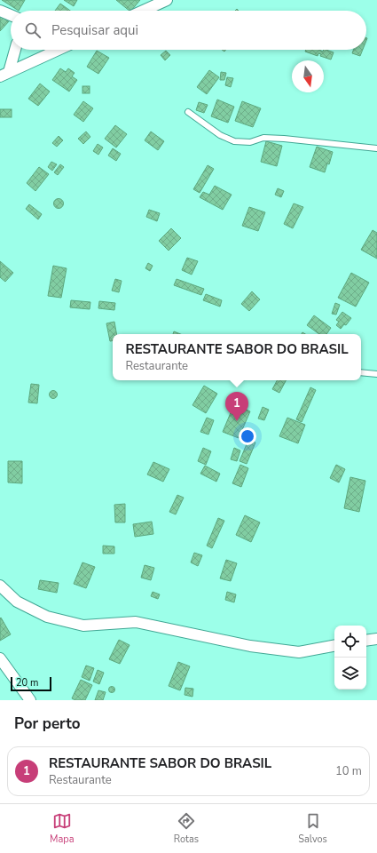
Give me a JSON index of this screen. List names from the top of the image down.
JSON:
{
  "scale_bar": "20 m",
  "north": "bottom",
  "page": {
    "search": "Pesquisar aqui",
    "popup": ["RESTAURANTE SABOR DO BRASIL", "Restaurante"],
    "pins": "1",
    "scale": "20 m",
    "heading": "Por perto",
    "list": [
      {
        "mark": "1",
        "name": "RESTAURANTE SABOR DO BRASIL",
        "note": "Restaurante",
        "value": "10 m"
      }
    ],
    "nav": ["Mapa", "Rotas", "Salvos"]
  }
}
